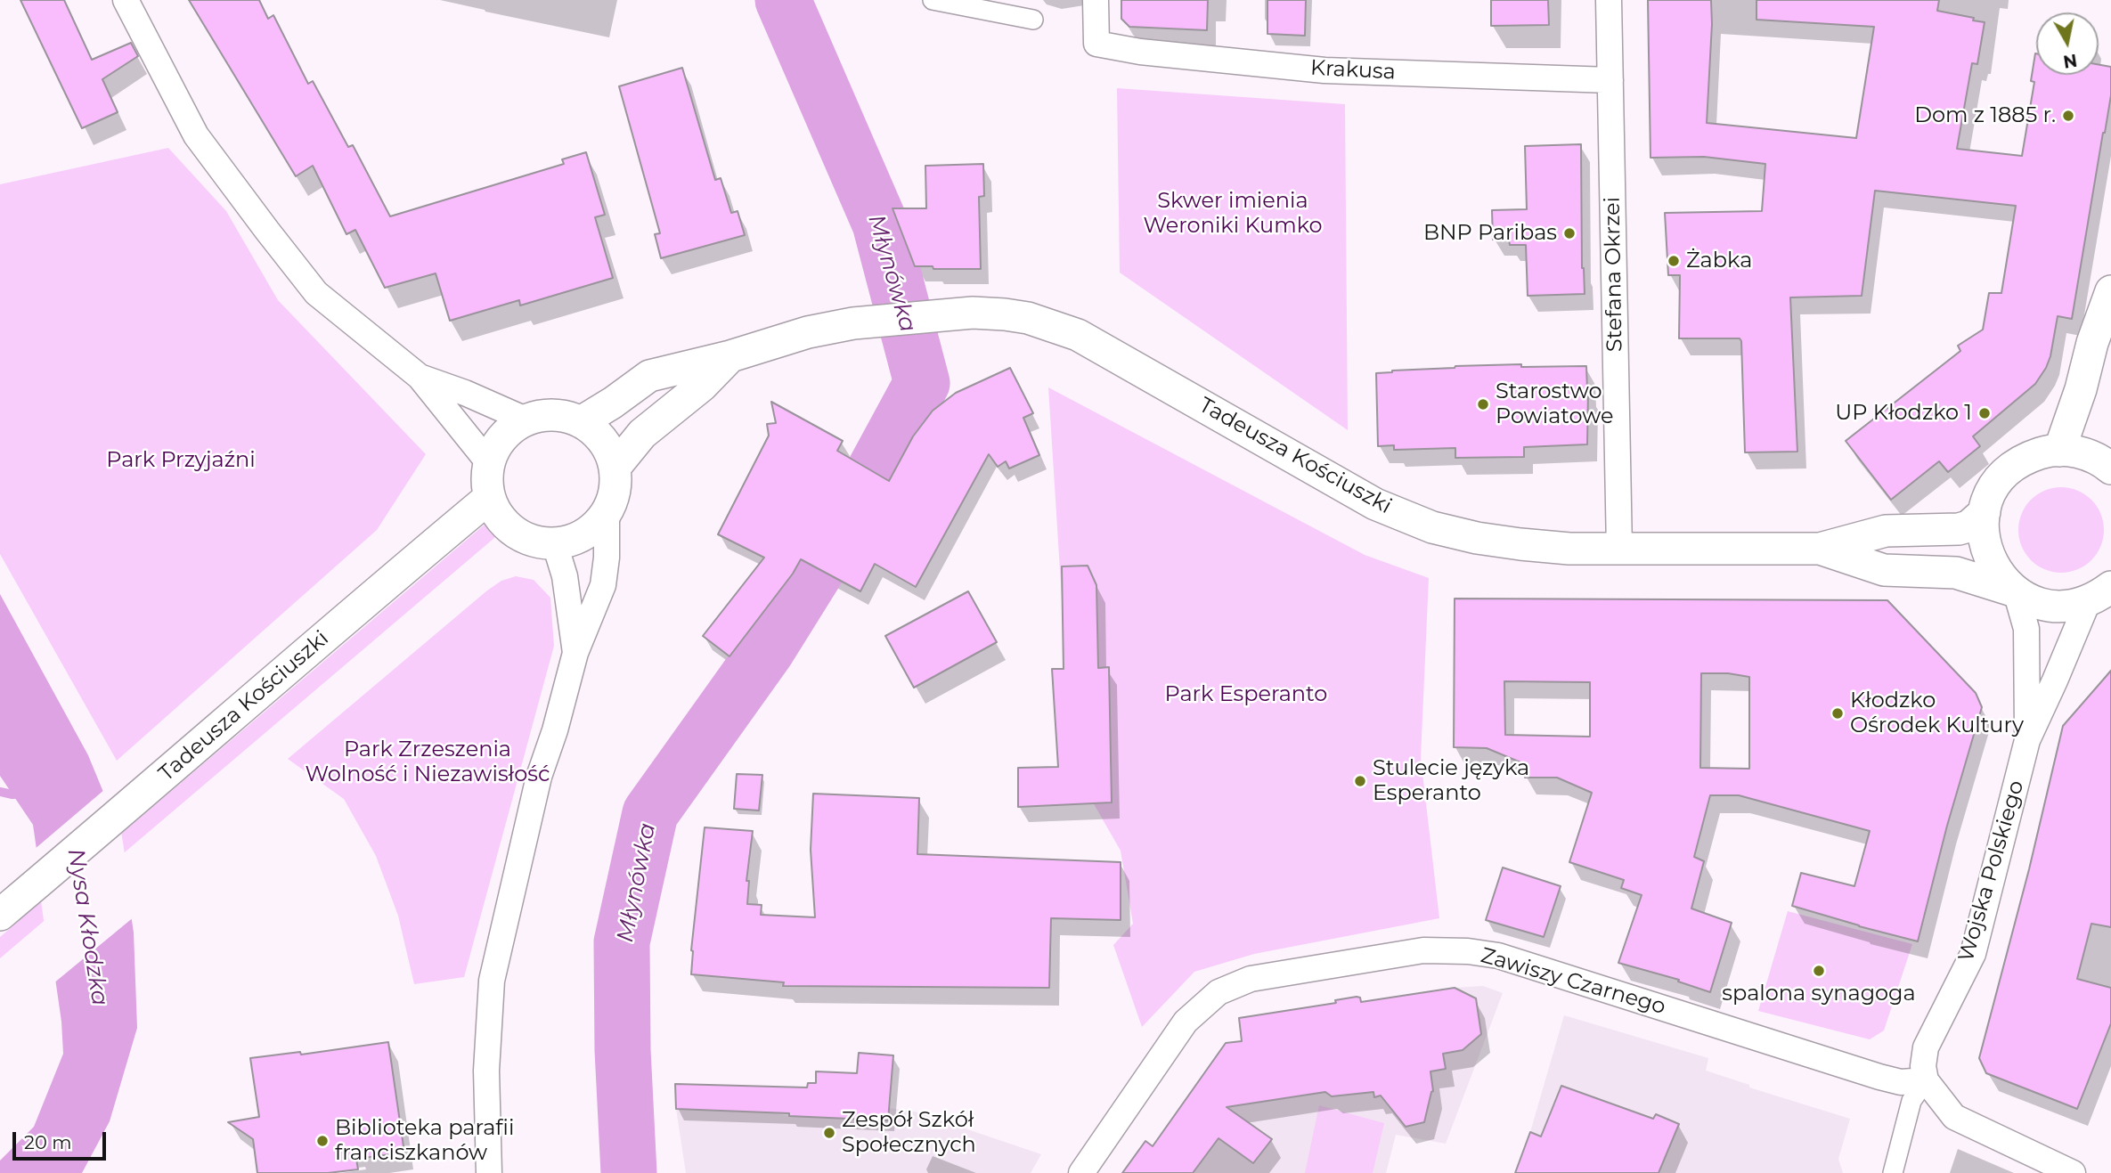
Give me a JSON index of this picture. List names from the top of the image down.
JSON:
{
  "streets": {
    "street": [
      "Krakusa",
      "Stefana Okrzei",
      "Tadeusza Kościuszki",
      "Wojska Polskiego",
      "Zawiszy Czarnego"
    ]
  },
  "crossings": [
    ["Krakusa", "Stefana Okrzei"],
    ["Stefana Okrzei", "Tadeusza Kościuszki"],
    ["Tadeusza Kościuszki", "Wojska Polskiego"],
    ["Wojska Polskiego", "Zawiszy Czarnego"]
  ],
  "water": ["Młynówka", "Nysa Kłodzka"],
  "parks": [
    "Skwer imienia Weroniki Kumko",
    "Park Przyjaźni",
    "Park Esperanto",
    "Park Zrzeszenia Wolność i Niezawisłość"
  ],
  "places": [
    "Dom z 1885 r.",
    "BNP Paribas",
    "Żabka",
    "Starostwo Powiatowe",
    "UP Kłodzko 1",
    "Kłodzko Ośrodek Kultury",
    "Stulecie języka Esperanto",
    "spalona synagoga",
    "Zespół Szkół Społecznych",
    "Biblioteka parafii franciszkanów"
  ],
  "scale_bar": "20 m",
  "north": "bottom"
}
